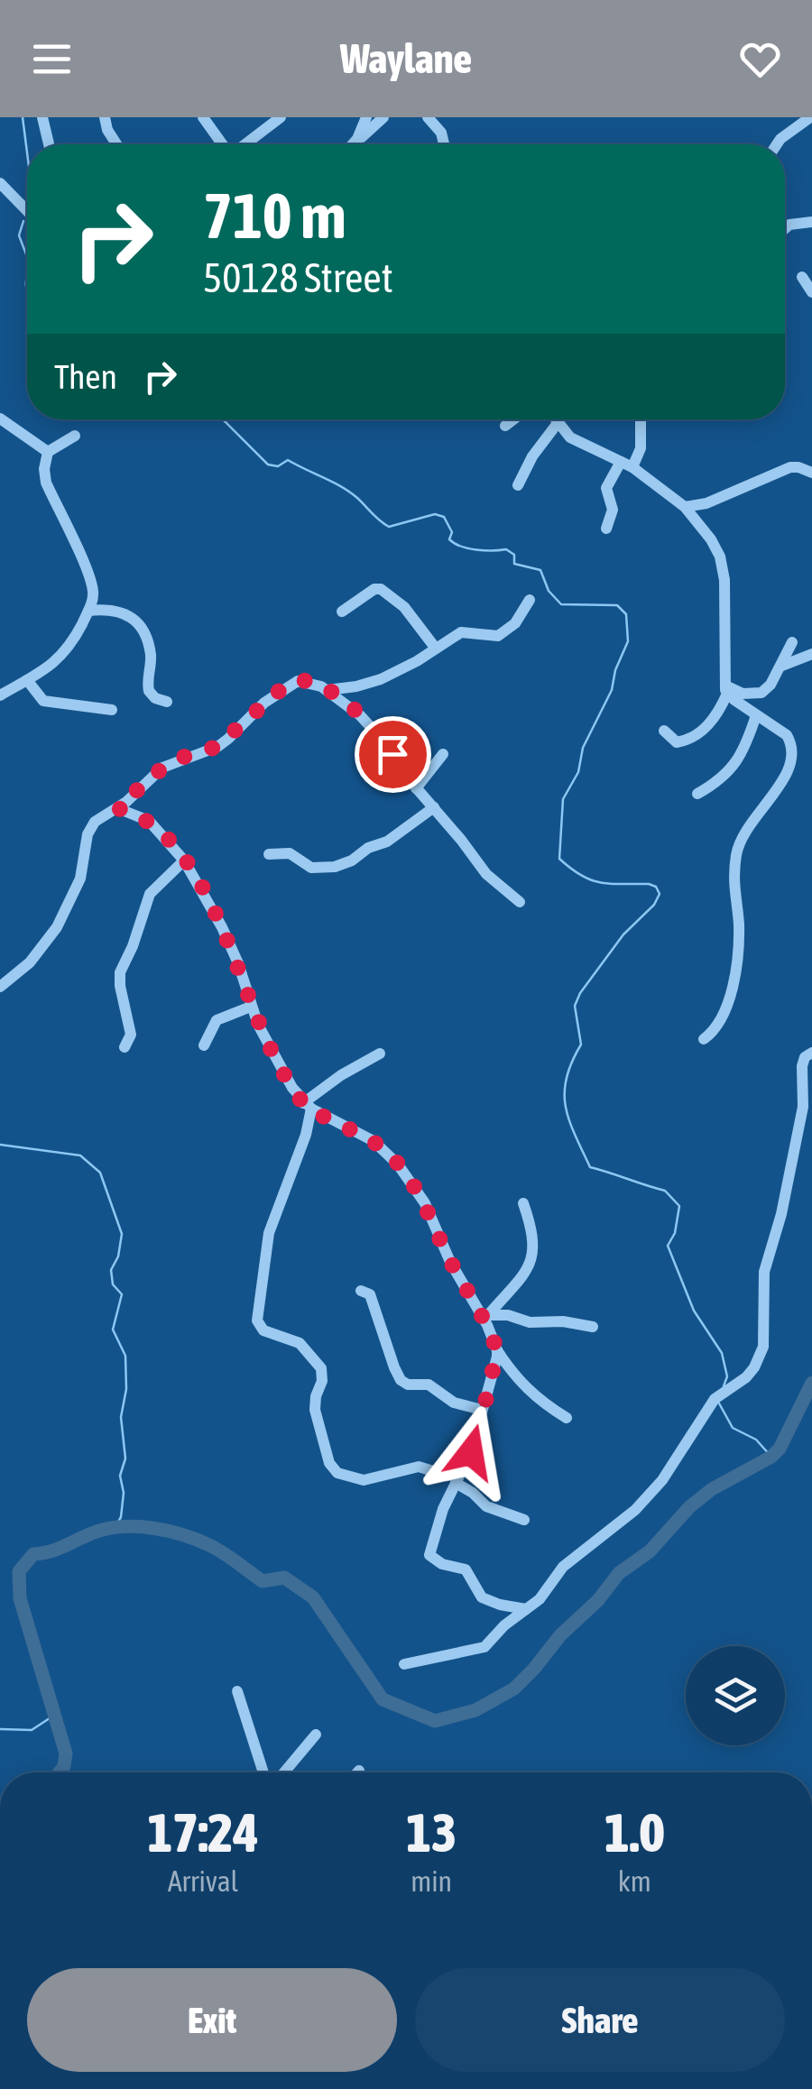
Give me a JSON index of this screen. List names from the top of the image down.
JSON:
{
  "page": {
    "header": "Waylane",
    "turn": ["710 m", "50128 Street"],
    "then": "Then",
    "eta": [
      "17:24",
      "Arrival",
      "13",
      "min",
      "1.0",
      "km"
    ],
    "buttons": ["Exit", "Share"]
  }
}
